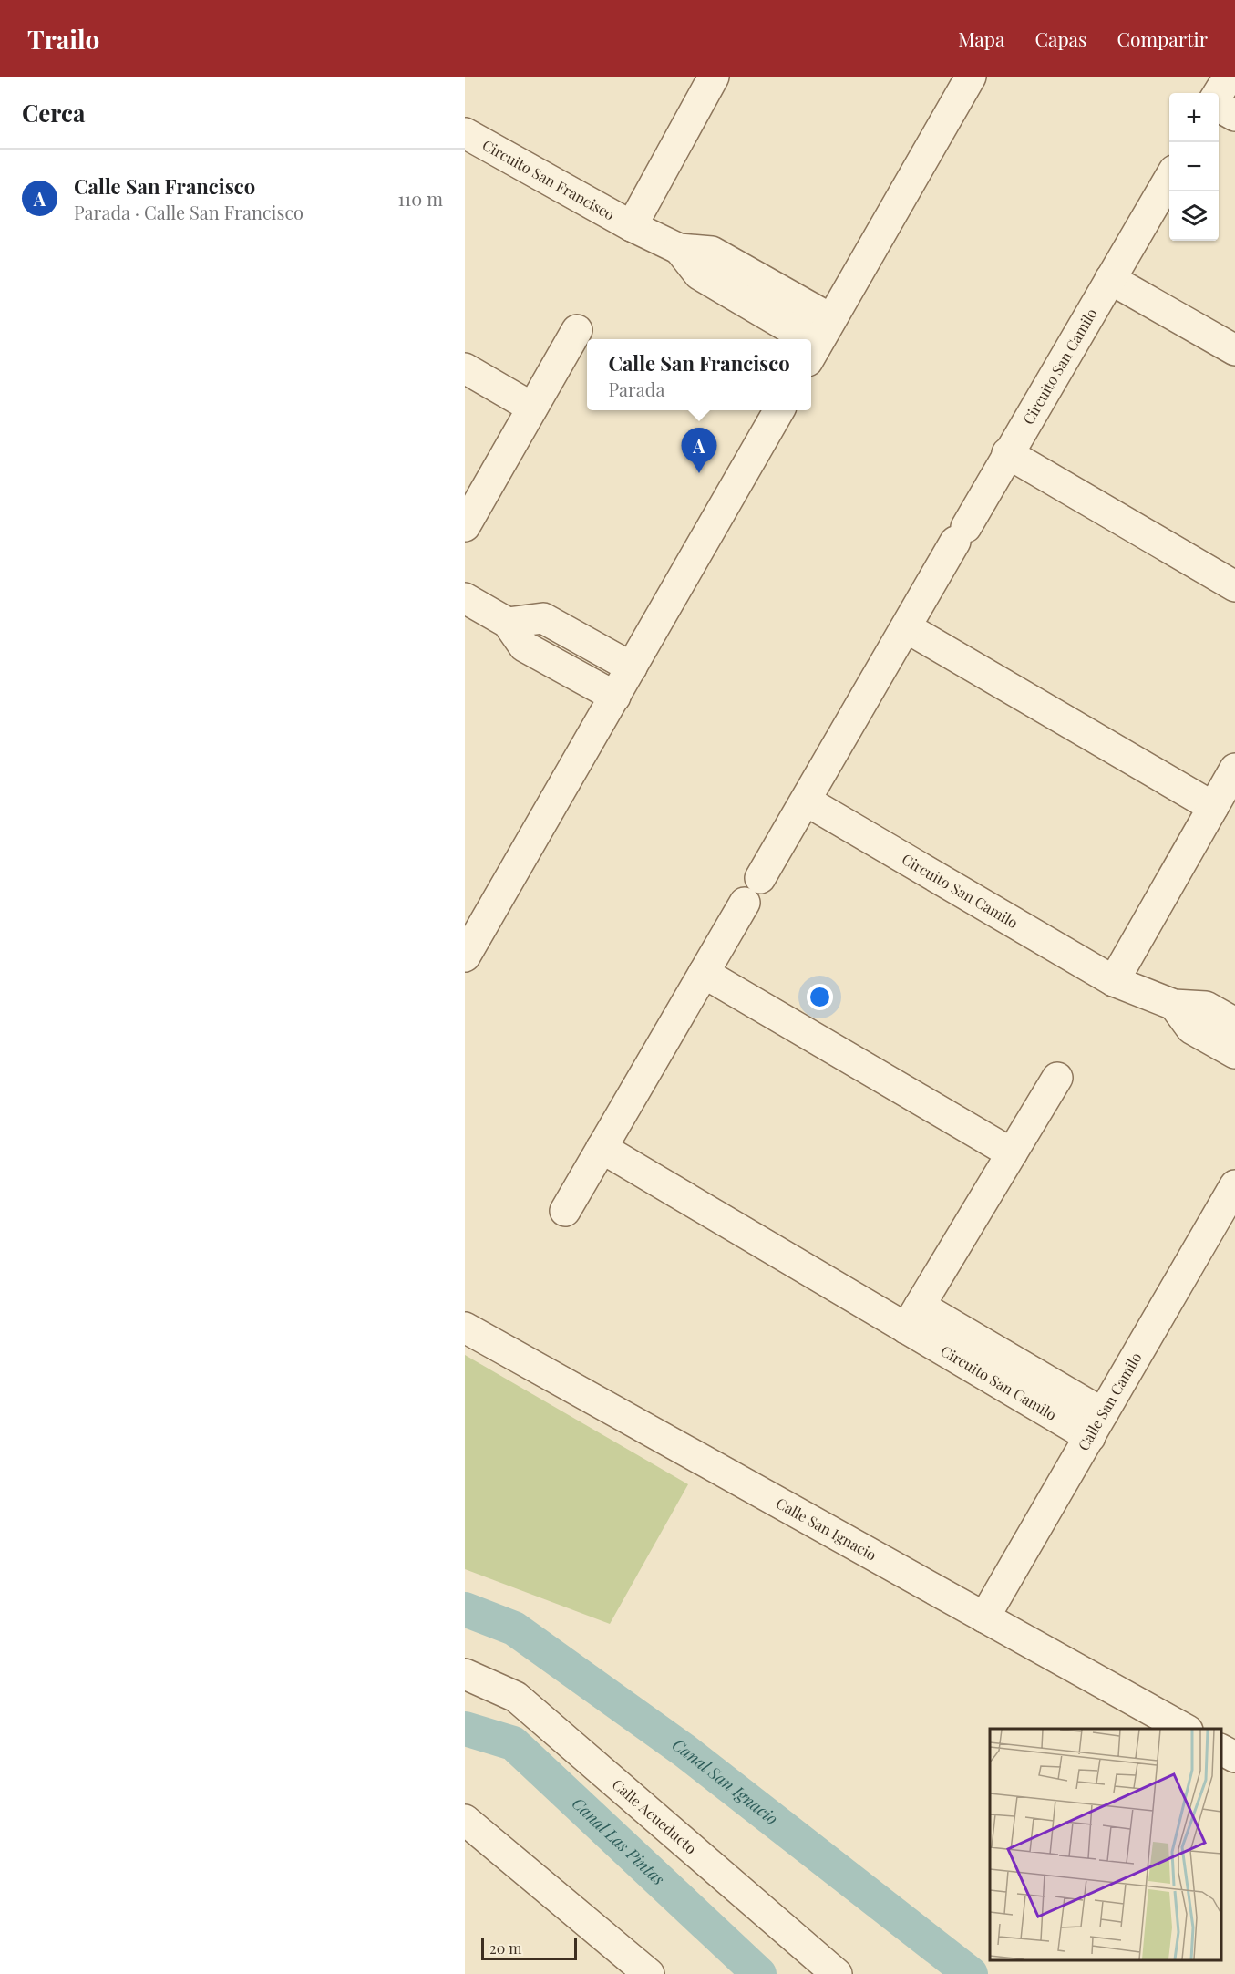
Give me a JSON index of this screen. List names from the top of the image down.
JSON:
{
  "streets": {
    "street": [
      "Circuito San Francisco",
      "Circuito San Camilo",
      "Calle San Camilo",
      "Calle San Ignacio",
      "Calle Acueducto"
    ]
  },
  "crossings": [
    ["Circuito San Camilo", "Calle San Camilo"],
    ["Calle San Camilo", "Calle San Ignacio"]
  ],
  "water": ["Canal San Ignacio", "Canal Las Pintas"],
  "scale_bar": "20 m",
  "page": {
    "header": "Trailo",
    "nav": ["Mapa", "Capas", "Compartir"],
    "heading": "Cerca",
    "map_buttons": ["+", "−"],
    "list": [
      {
        "mark": "A",
        "name": "Calle San Francisco",
        "note": "Parada · Calle San Francisco",
        "value": "110 m"
      }
    ],
    "popup": ["Calle San Francisco", "Parada"],
    "pins": "A",
    "scale": "20 m"
  }
}
